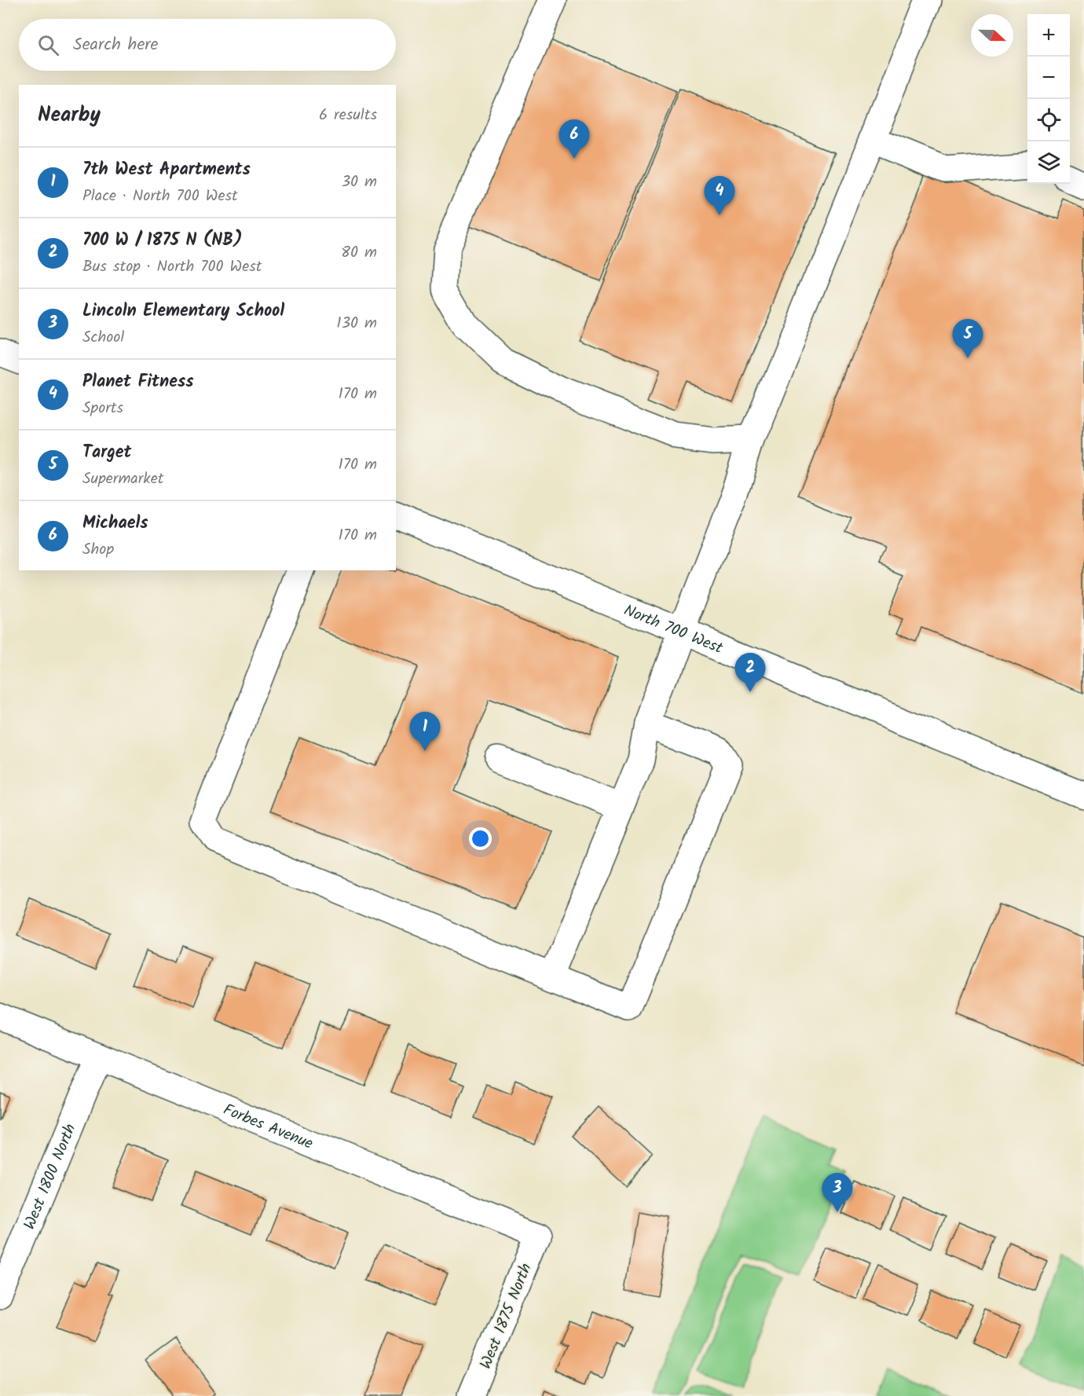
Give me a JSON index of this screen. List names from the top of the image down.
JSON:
{
  "streets": {
    "street": [
      "North 700 West",
      "Forbes Avenue",
      "West 1800 North",
      "West 1875 North"
    ]
  },
  "crossings": [
    ["Forbes Avenue", "West 1800 North"],
    ["Forbes Avenue", "West 1875 North"]
  ],
  "north": "right",
  "page": {
    "map_buttons": ["+", "−"],
    "search": "Search here",
    "heading": ["Nearby", "6 results"],
    "pins": [
      "6",
      "4",
      "5",
      "2",
      "1",
      "3"
    ],
    "list": [
      {
        "mark": "1",
        "name": "7th West Apartments",
        "note": "Place · North 700 West",
        "value": "30 m"
      },
      {
        "mark": "2",
        "name": "700 W / 1875 N (NB)",
        "note": "Bus stop · North 700 West",
        "value": "80 m"
      },
      {
        "mark": "3",
        "name": "Lincoln Elementary School",
        "note": "School",
        "value": "130 m"
      },
      {
        "mark": "4",
        "name": "Planet Fitness",
        "note": "Sports",
        "value": "170 m"
      },
      {
        "mark": "5",
        "name": "Target",
        "note": "Supermarket",
        "value": "170 m"
      },
      {
        "mark": "6",
        "name": "Michaels",
        "note": "Shop",
        "value": "170 m"
      }
    ]
  }
}
